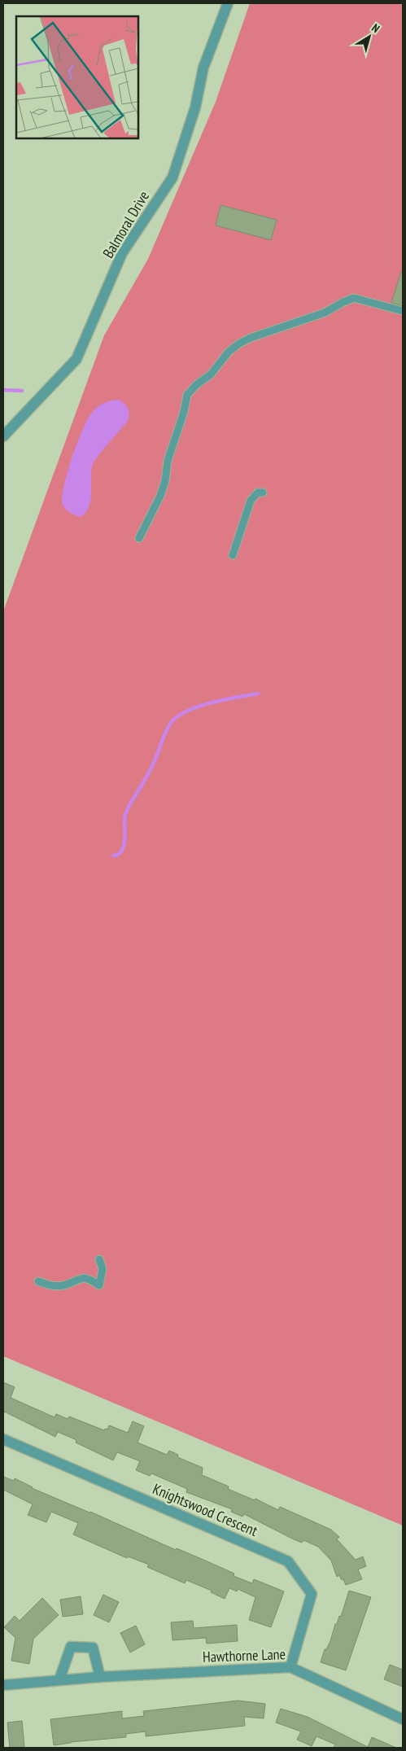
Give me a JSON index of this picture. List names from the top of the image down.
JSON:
{
  "streets": {
    "street": ["Balmoral Drive", "Knightswood Crescent", "Hawthorne Lane"]
  },
  "crossings": [
    ["Knightswood Crescent", "Hawthorne Lane"]
  ],
  "north": "top right"
}
